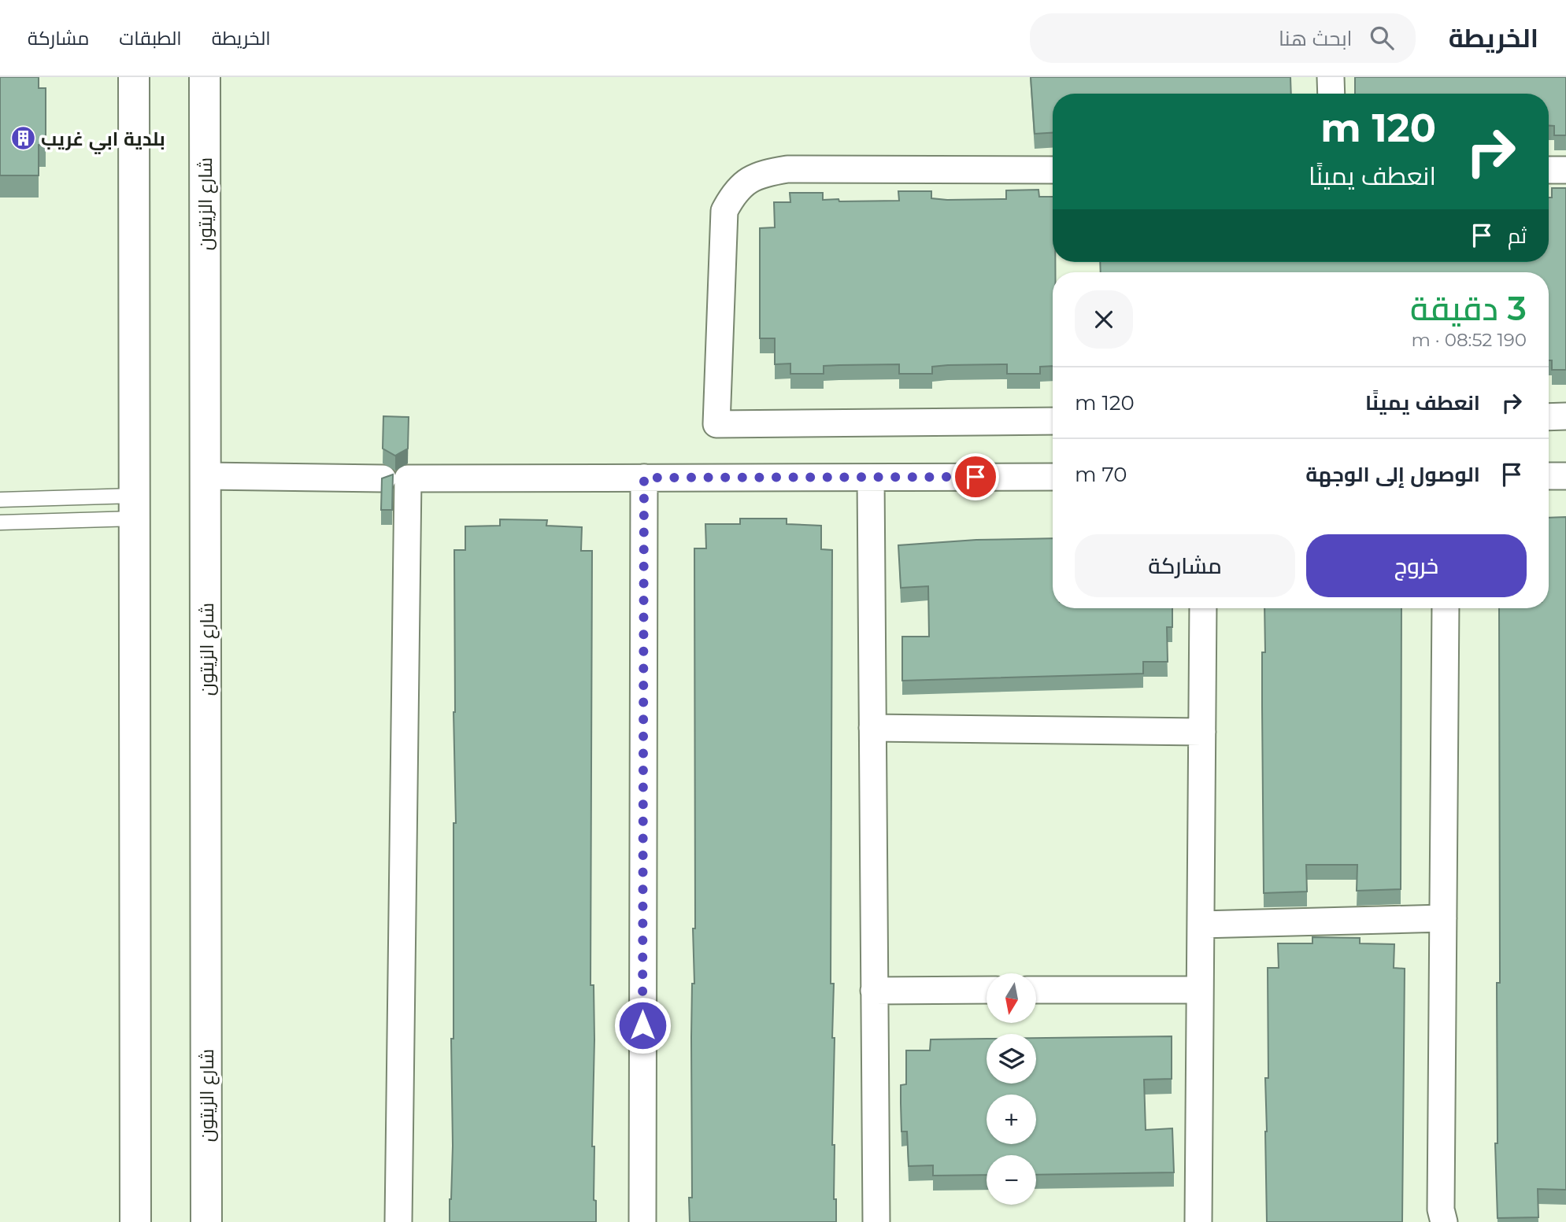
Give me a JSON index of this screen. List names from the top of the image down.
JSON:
{
  "streets": {
    "main road": ["شارع الزيتون"]
  },
  "places": {
    "building": ["بلدية ابي غريب"]
  },
  "north": "bottom",
  "page": {
    "header": "الخريطة",
    "search": "ابحث هنا",
    "nav": ["الخريطة", "الطبقات", "مشاركة"],
    "turn": ["120 m", "انعطف يمينًا"],
    "then": "ثم",
    "heading": ["3 دقيقة", "190 m · 08:52"],
    "list": [
      {
        "name": "انعطف يمينًا",
        "value": "120 m"
      },
      {
        "name": "الوصول إلى الوجهة",
        "value": "70 m"
      }
    ],
    "buttons": ["خروج", "مشاركة"],
    "map_buttons": ["+", "−"]
  }
}
